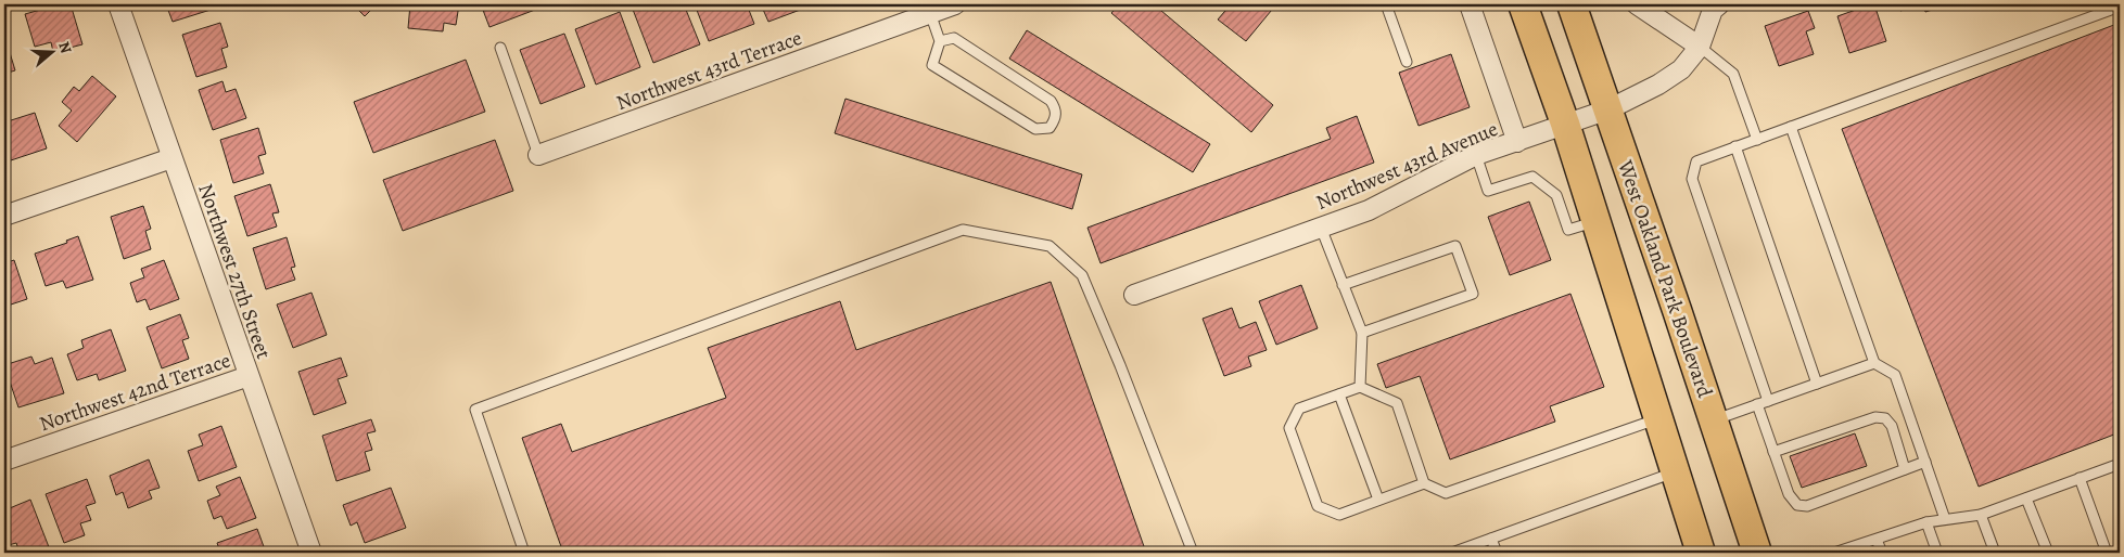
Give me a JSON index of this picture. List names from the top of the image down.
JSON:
{
  "streets": {
    "main road": ["West Oakland Park Boulevard"],
    "street": [
      "Northwest 43rd Terrace",
      "Northwest 43rd Avenue",
      "Northwest 27th Street",
      "Northwest 42nd Terrace"
    ]
  },
  "crossings": [
    ["Northwest 43rd Avenue", "West Oakland Park Boulevard"],
    ["Northwest 27th Street", "Northwest 42nd Terrace"]
  ],
  "north": "right"
}
